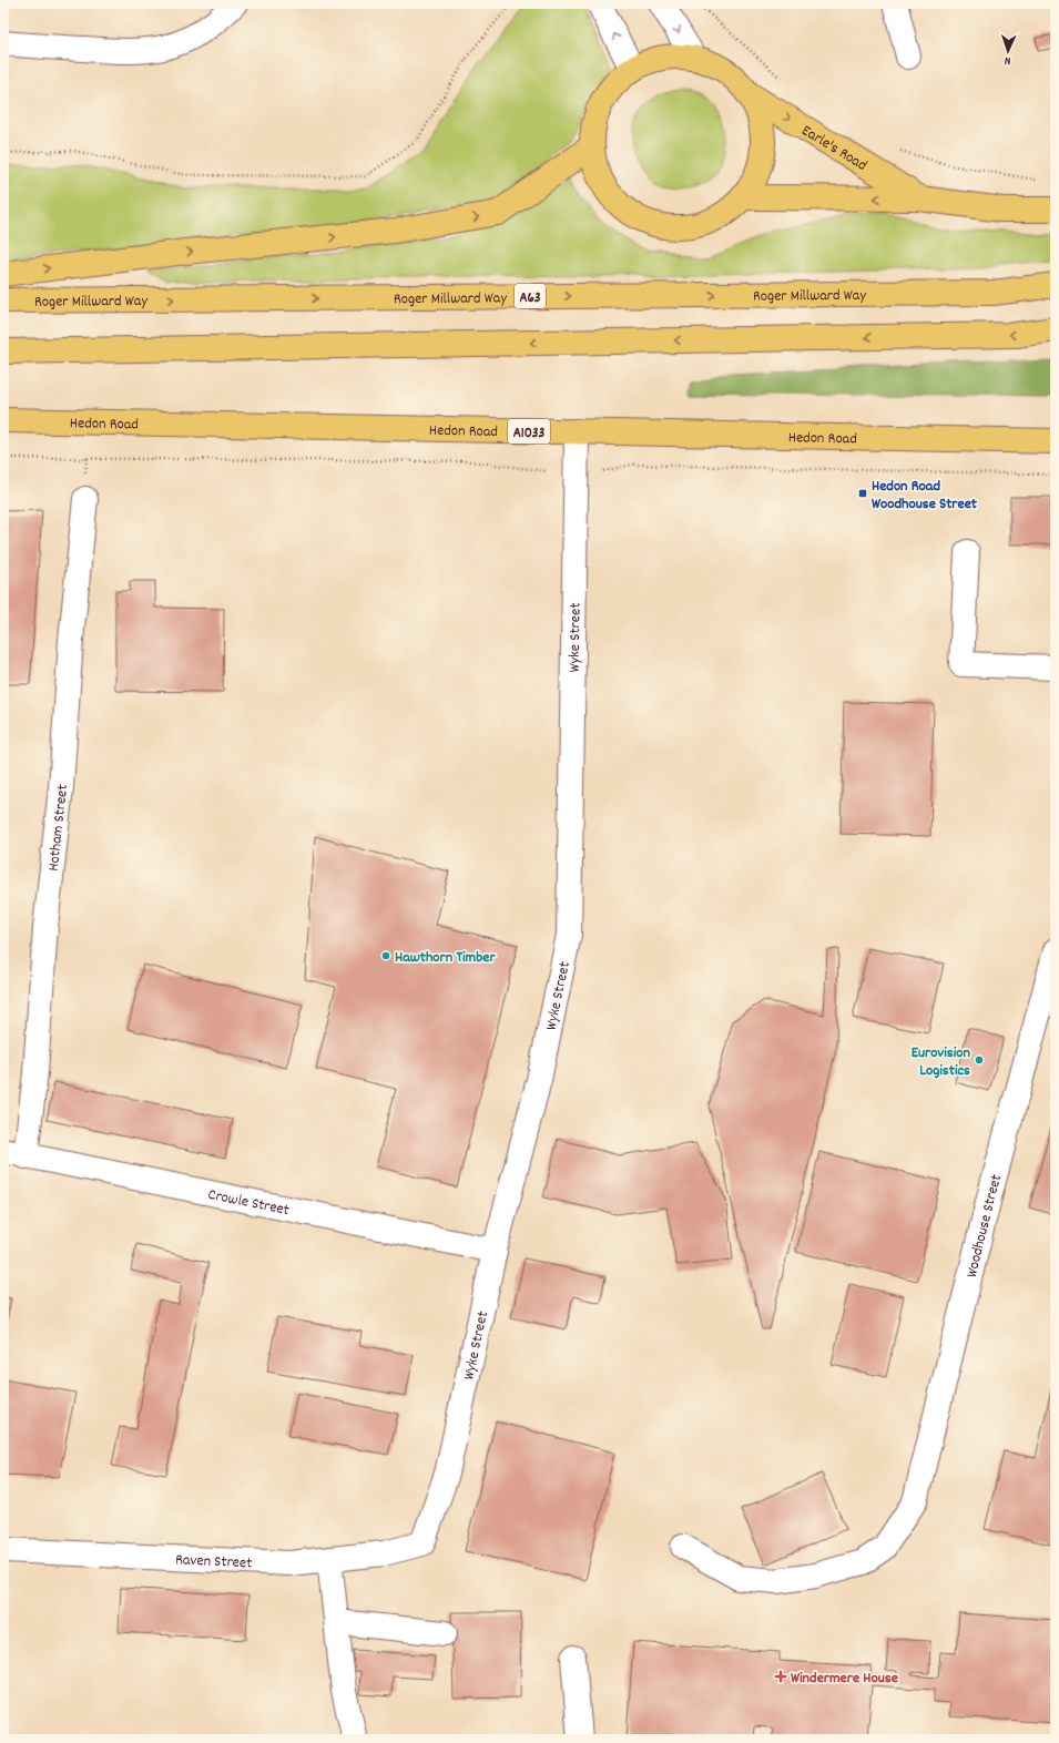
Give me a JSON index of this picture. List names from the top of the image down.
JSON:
{
  "streets": {
    "highway": [
      "Earle's Road",
      "Roger Millward Way",
      "A63",
      "Hedon Road",
      "A1033"
    ],
    "street": [
      "Wyke Street",
      "Hotham Street",
      "Crowle Street",
      "Woodhouse Street",
      "Raven Street"
    ]
  },
  "crossings": [
    ["Hedon Road", "Wyke Street"],
    ["Wyke Street", "Crowle Street"],
    ["Wyke Street", "Raven Street"],
    ["Hotham Street", "Crowle Street"]
  ],
  "places": {
    "transit": ["Hedon Road Woodhouse Street"],
    "other": ["Hawthorn Timber", "Eurovision Logistics"],
    "health": ["Windermere House"]
  },
  "north": "bottom"
}
